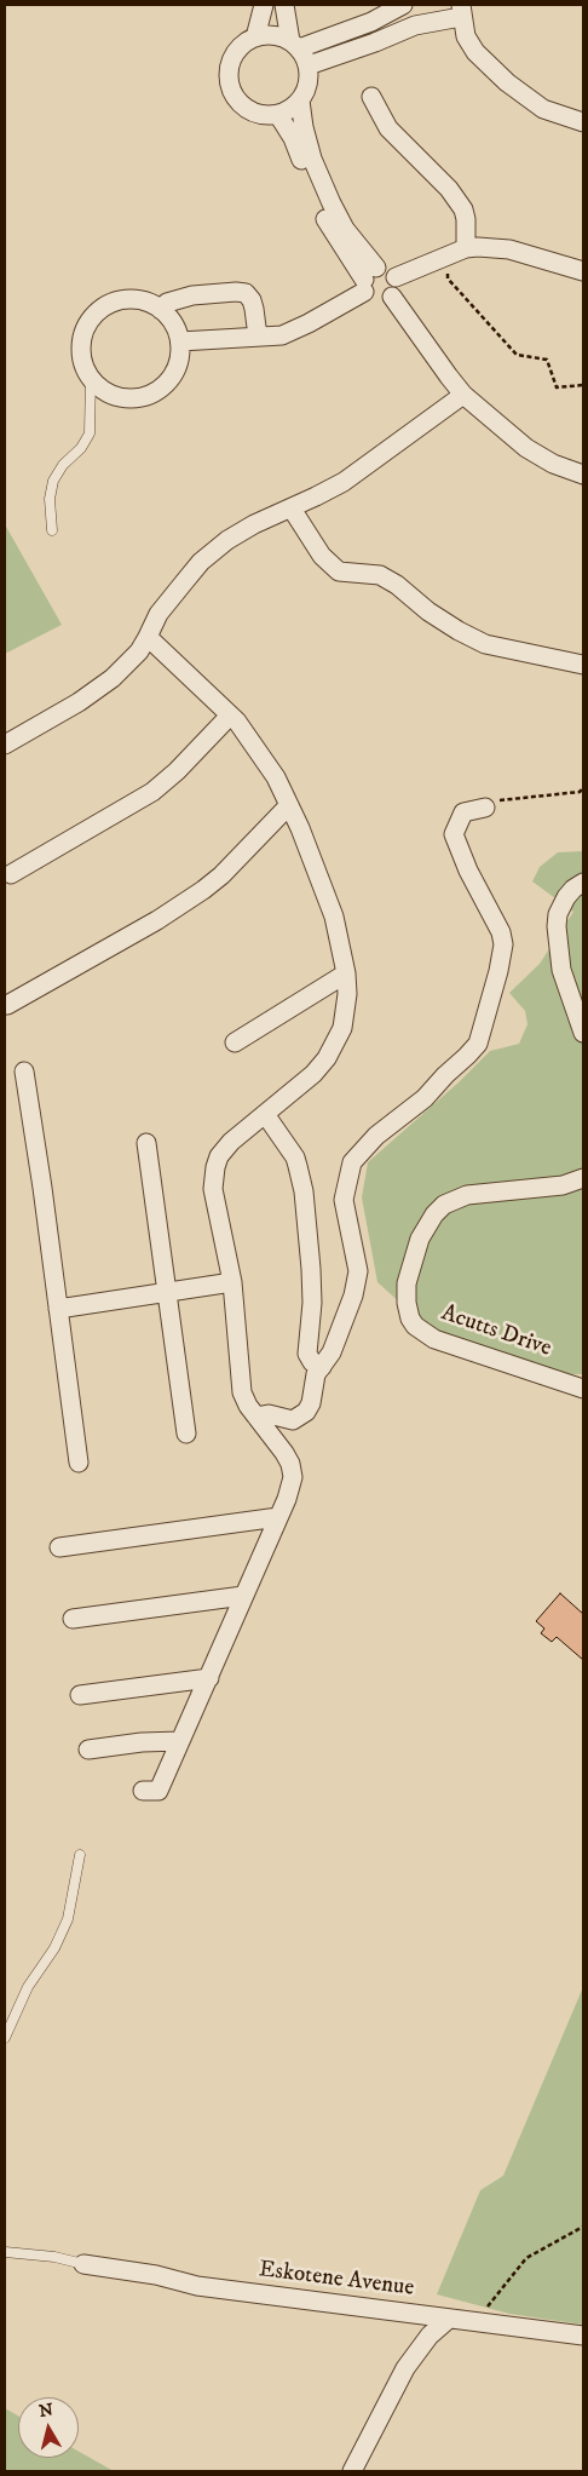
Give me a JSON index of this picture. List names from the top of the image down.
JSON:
{
  "streets": {
    "street": ["Acutts Drive", "Eskotene Avenue"]
  },
  "north": "top"
}
